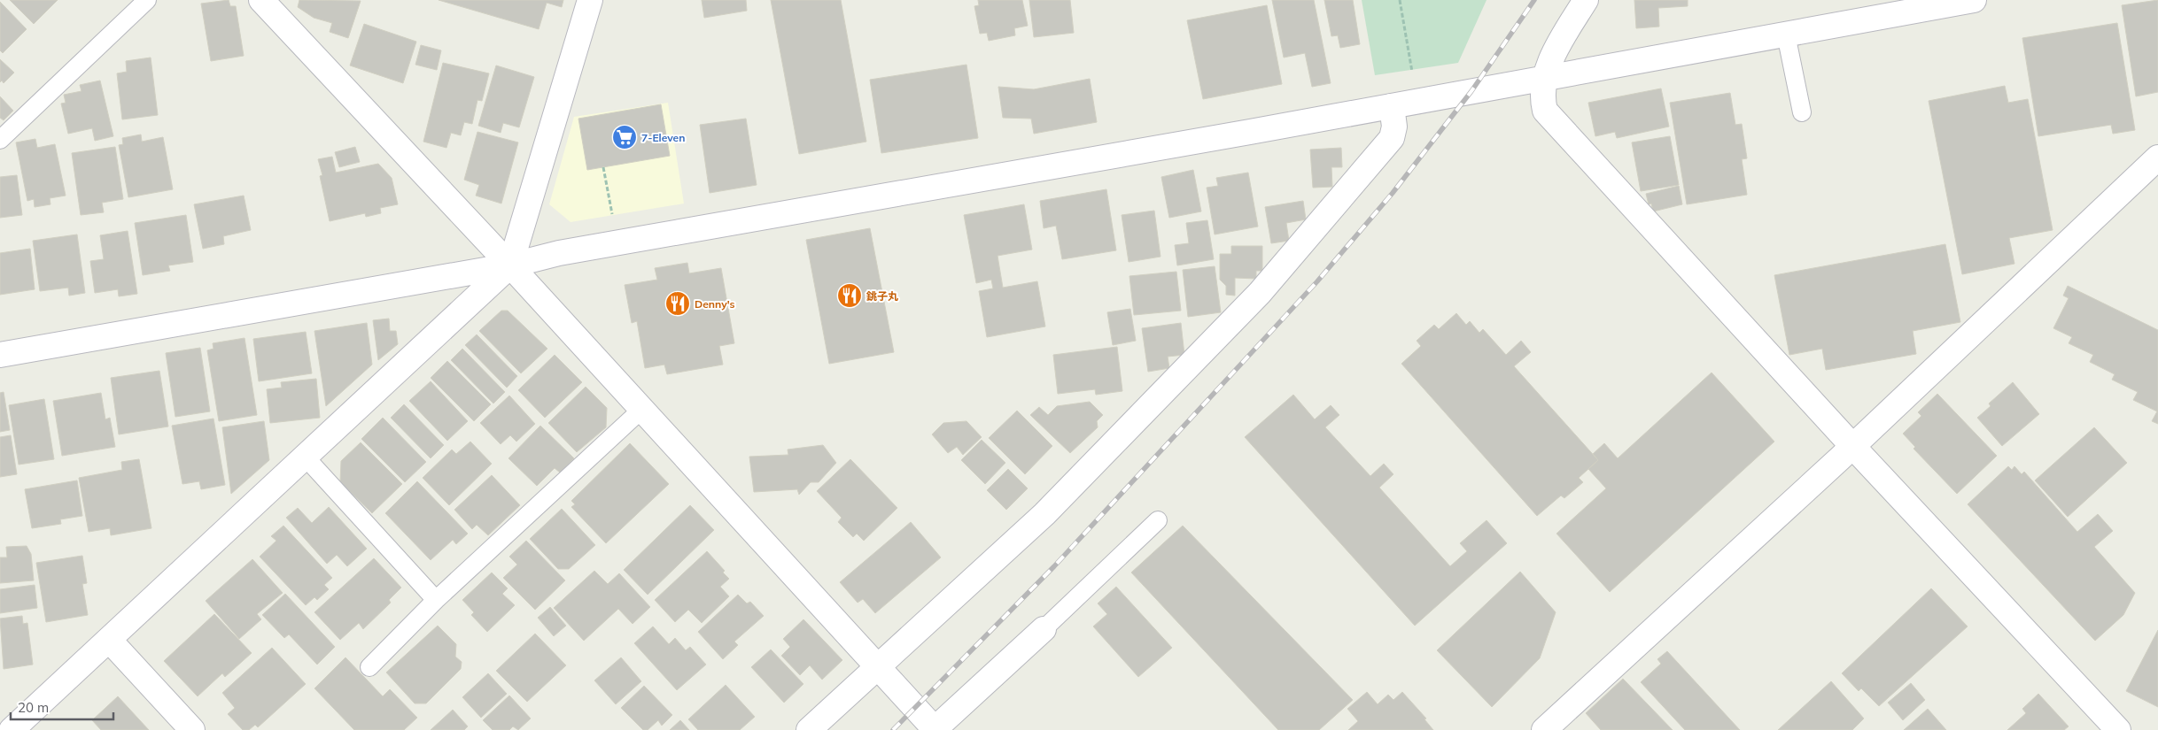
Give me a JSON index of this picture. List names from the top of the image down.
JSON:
{
  "places": {
    "supermarket": ["7-Eleven"],
    "restaurant": ["銚子丸", "Denny's"]
  },
  "scale_bar": "20 m"
}
